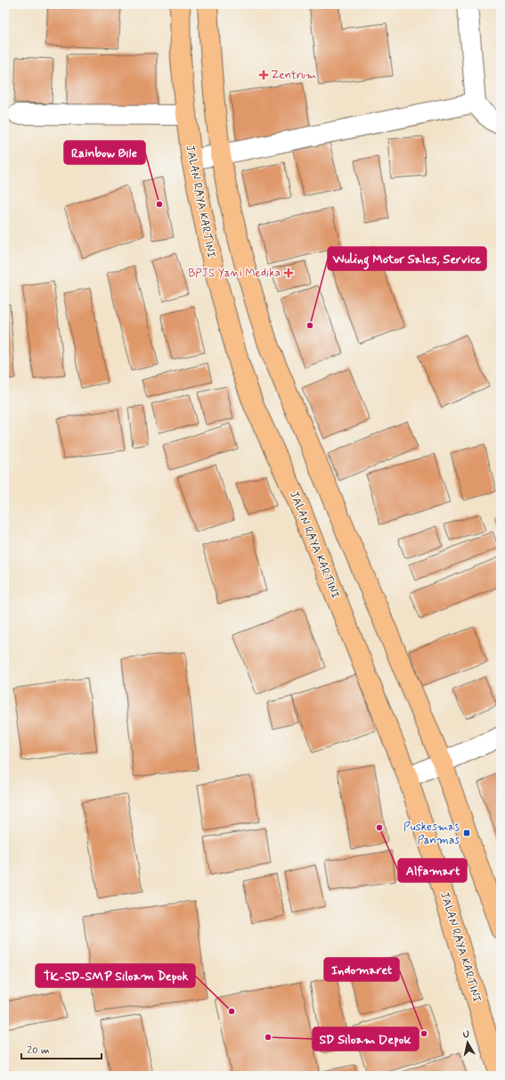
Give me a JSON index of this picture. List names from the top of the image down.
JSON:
{
  "streets": {
    "main road": ["JALAN RAYA KARTINI"]
  },
  "places": {
    "health": ["Zentrum", "BPJS Yani Medika"],
    "other": [
      "Rainbow Bile",
      "Wuling Motor Sales, Service",
      "Alfamart",
      "TK-SD-SMP Siloam Depok",
      "Indomaret",
      "SD Siloam Depok"
    ],
    "transit": ["Puskesmas Panmas"]
  },
  "scale_bar": "20 m",
  "north": "top"
}
